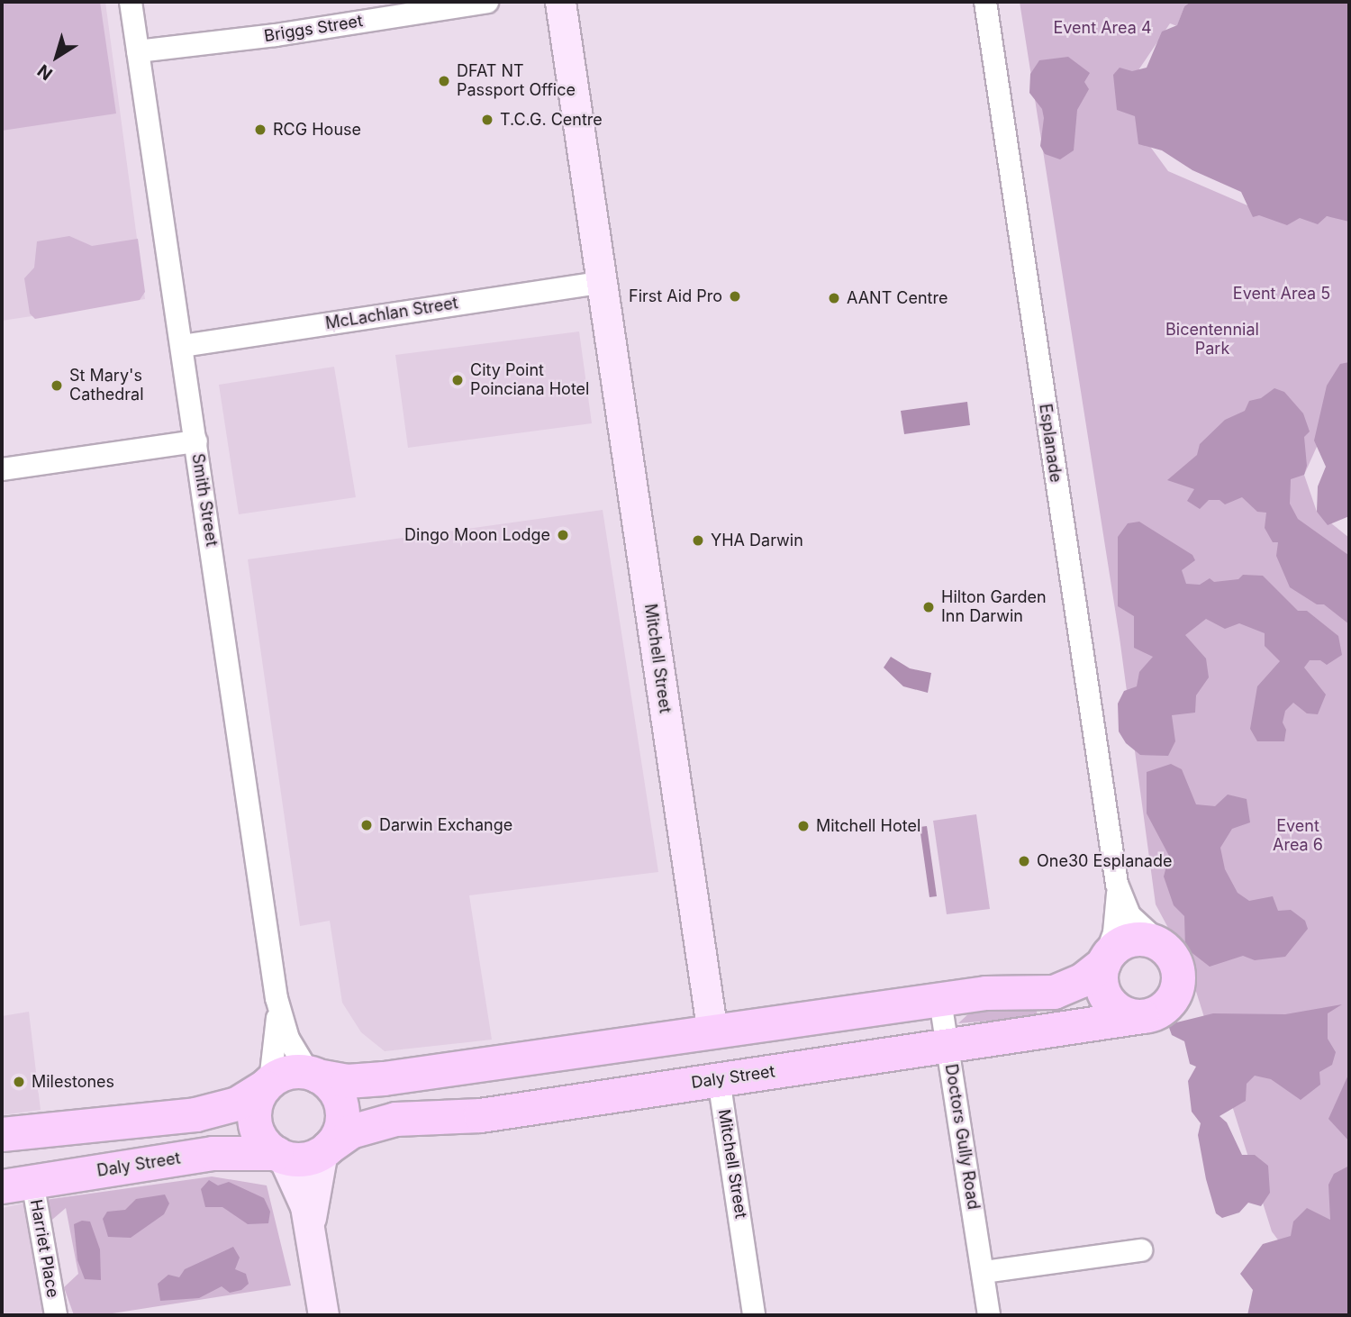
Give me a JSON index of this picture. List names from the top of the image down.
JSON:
{
  "streets": {
    "main road": ["Mitchell Street", "Daly Street"],
    "street": [
      "Briggs Street",
      "McLachlan Street",
      "Esplanade",
      "Smith Street",
      "Doctors Gully Road",
      "Harriet Place"
    ]
  },
  "crossings": [
    ["Briggs Street", "Smith Street"],
    ["McLachlan Street", "Smith Street"],
    ["McLachlan Street", "Mitchell Street"],
    ["Esplanade", "Daly Street"],
    ["Smith Street", "Daly Street"],
    ["Mitchell Street", "Daly Street"],
    ["Daly Street", "Doctors Gully Road"],
    ["Daly Street", "Harriet Place"]
  ],
  "parks": [
    "Event Area 4",
    "Event Area 5",
    "Bicentennial Park",
    "Event Area 6"
  ],
  "places": [
    "DFAT NT Passport Office",
    "T.C.G. Centre",
    "RCG House",
    "First Aid Pro",
    "AANT Centre",
    "City Point Poinciana Hotel",
    "St Mary's Cathedral",
    "Dingo Moon Lodge",
    "YHA Darwin",
    "Hilton Garden Inn Darwin",
    "Darwin Exchange",
    "Mitchell Hotel",
    "One30 Esplanade",
    "Milestones"
  ],
  "north": "bottom left"
}
